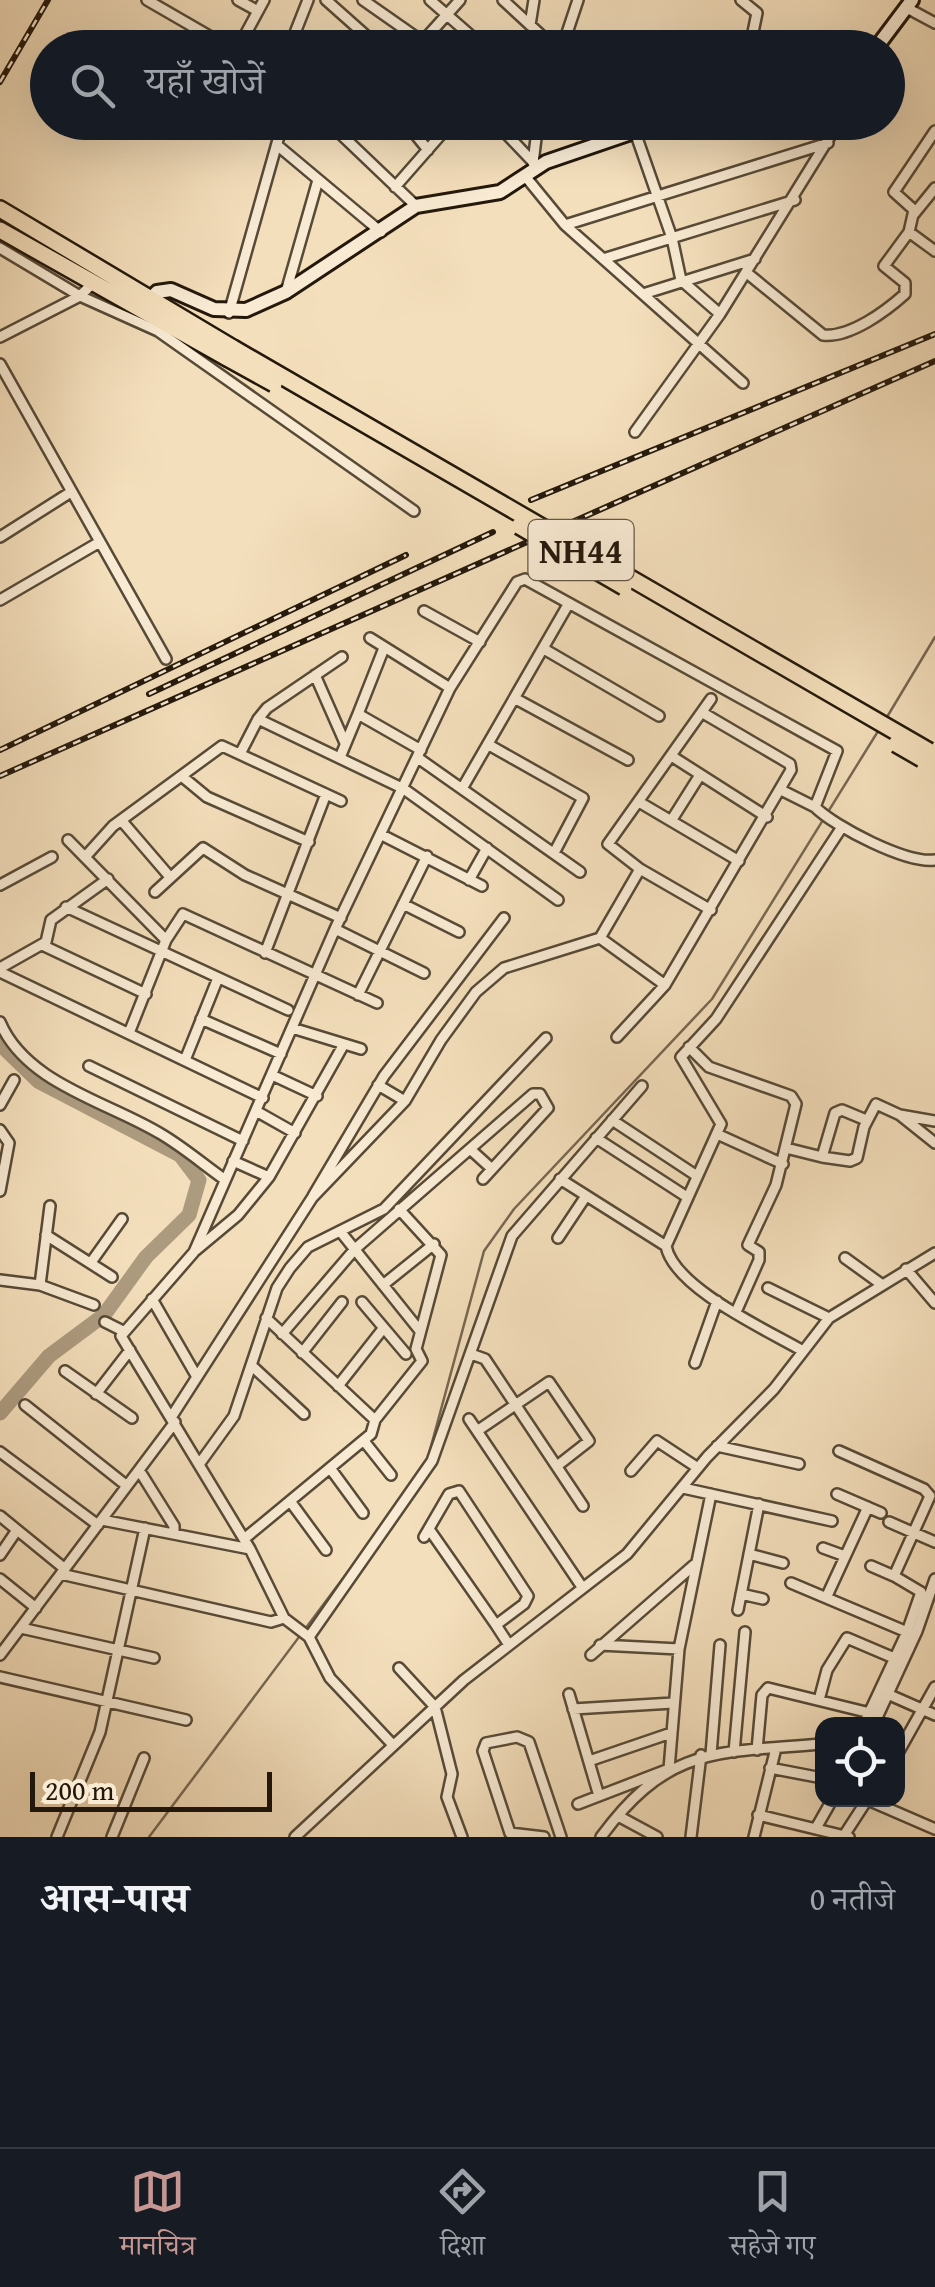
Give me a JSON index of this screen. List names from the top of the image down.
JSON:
{
  "streets": {
    "highway": ["NH44"]
  },
  "scale_bar": "200 m",
  "page": {
    "search": "यहाँ खोजें",
    "scale": "200 m",
    "heading": ["आस-पास", "0 नतीजे"],
    "nav": ["मानचित्र", "दिशा", "सहेजे गए"]
  }
}
